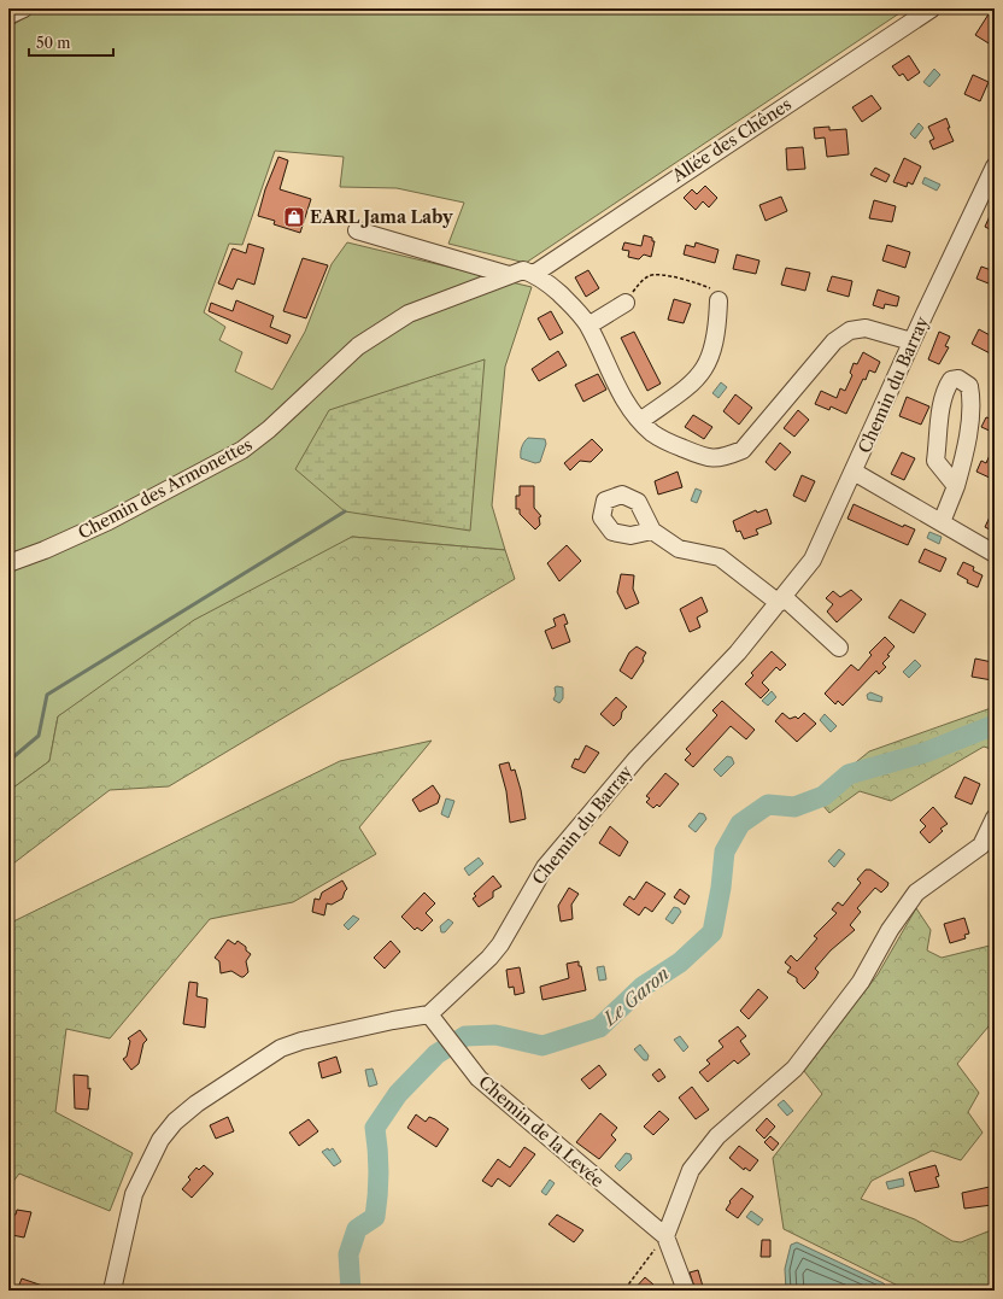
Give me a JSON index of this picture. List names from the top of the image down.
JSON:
{
  "streets": {
    "street": [
      "Allée des Chênes",
      "Chemin du Barray",
      "Chemin des Armonettes",
      "Chemin de la Levée"
    ]
  },
  "crossings": [
    ["Allée des Chênes", "Chemin des Armonettes"],
    ["Chemin du Barray", "Chemin de la Levée"]
  ],
  "water": ["Le Garon"],
  "places": {
    "shop": ["EARL Jama Laby"]
  },
  "scale_bar": "50 m"
}
